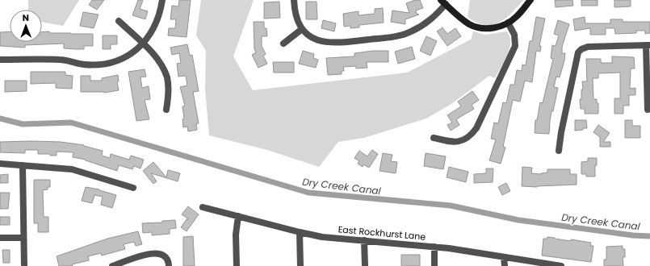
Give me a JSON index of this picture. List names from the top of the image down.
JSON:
{
  "streets": {
    "street": ["East Rockhurst Lane"]
  },
  "water": ["Dry Creek Canal"],
  "north": "top"
}
